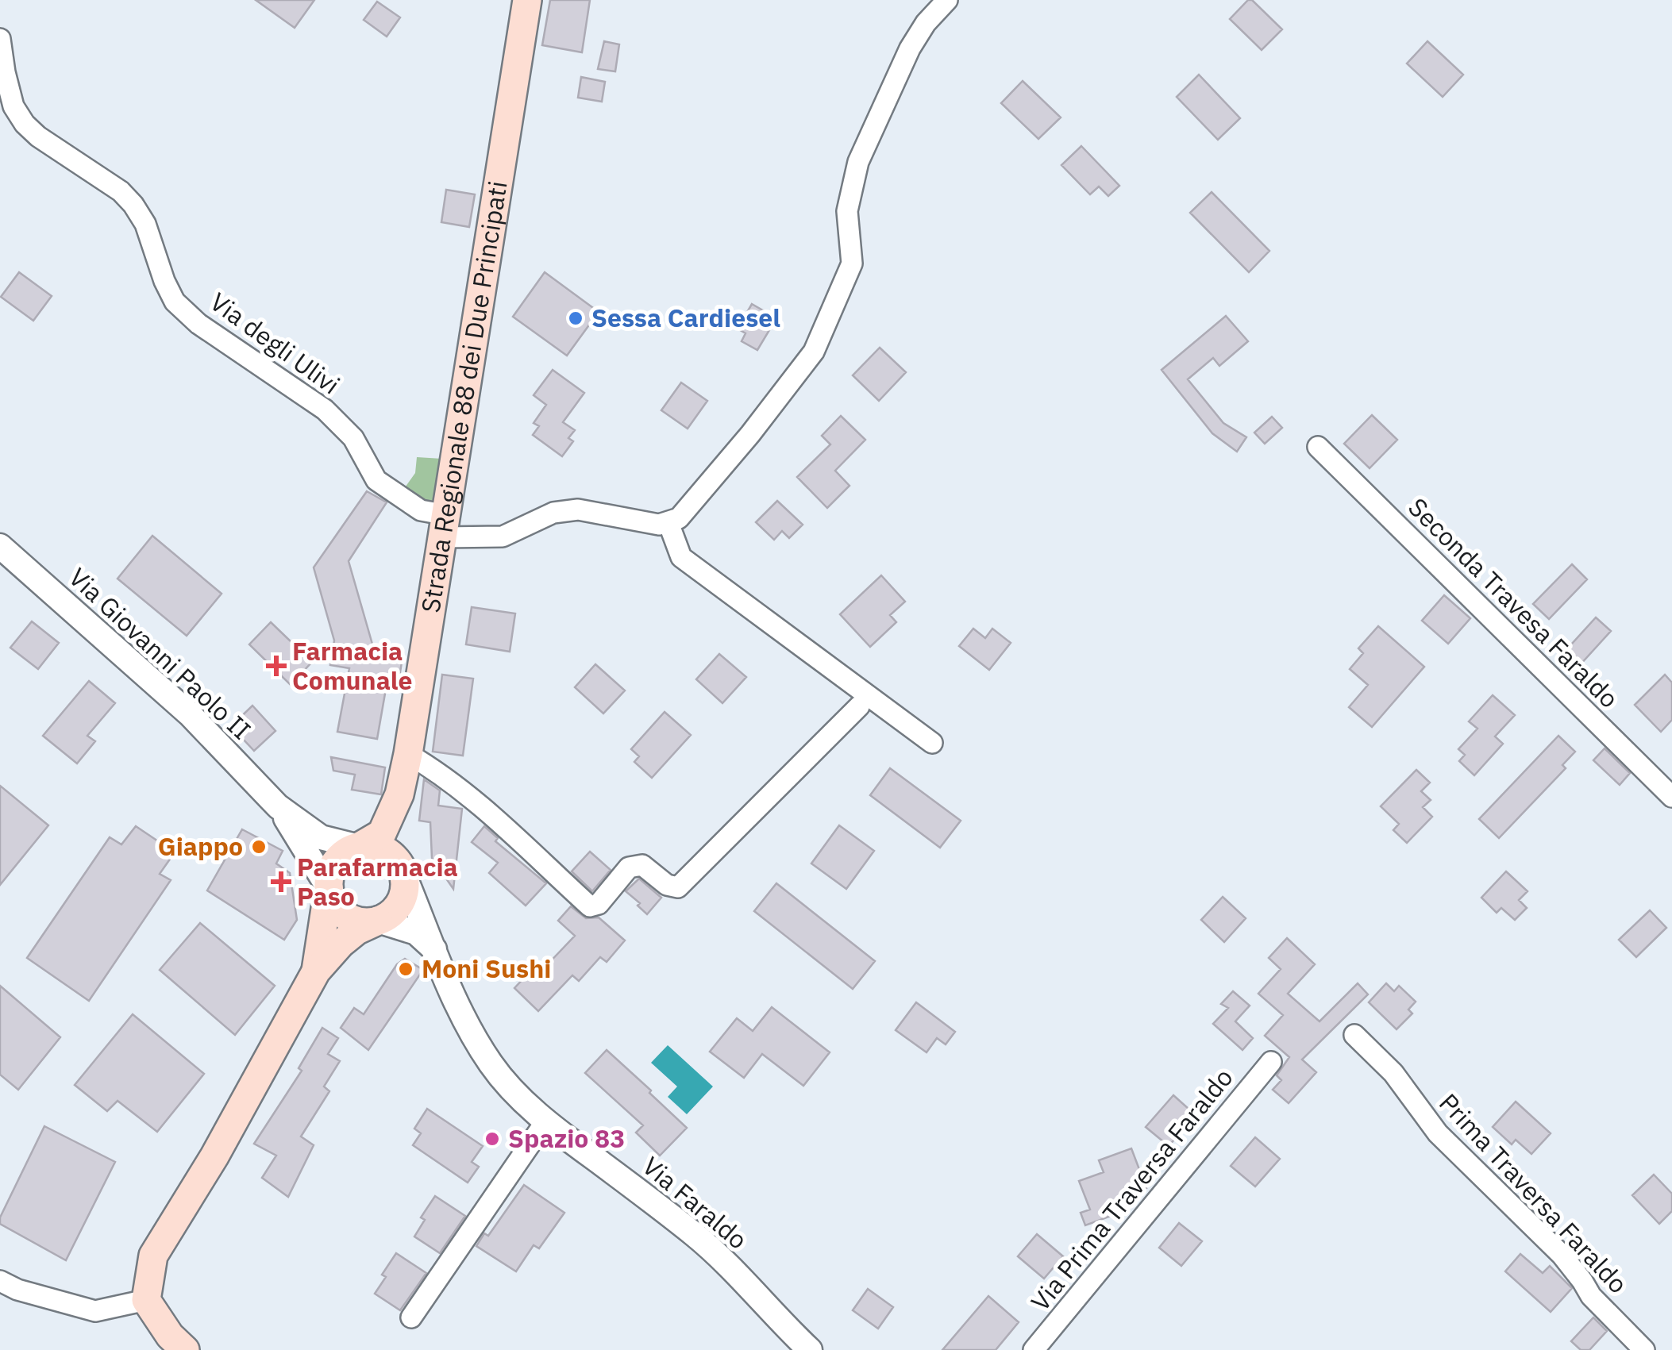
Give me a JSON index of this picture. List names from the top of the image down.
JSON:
{
  "streets": {
    "main road": ["Strada Regionale 88 dei Due Principati"],
    "street": [
      "Via degli Ulivi",
      "Seconda Travesa Faraldo",
      "Via Giovanni Paolo II",
      "Via Prima Traversa Faraldo",
      "Prima Traversa Faraldo",
      "Via Faraldo"
    ]
  },
  "crossings": [
    ["Via degli Ulivi", "Strada Regionale 88 dei Due Principati"],
    ["Strada Regionale 88 dei Due Principati", "Via Faraldo"]
  ],
  "places": {
    "other": [
      "Sessa Cardiesel",
      "Giappo",
      "Moni Sushi",
      "Spazio 83"
    ],
    "health": ["Farmacia Comunale", "Parafarmacia Paso"]
  }
}
